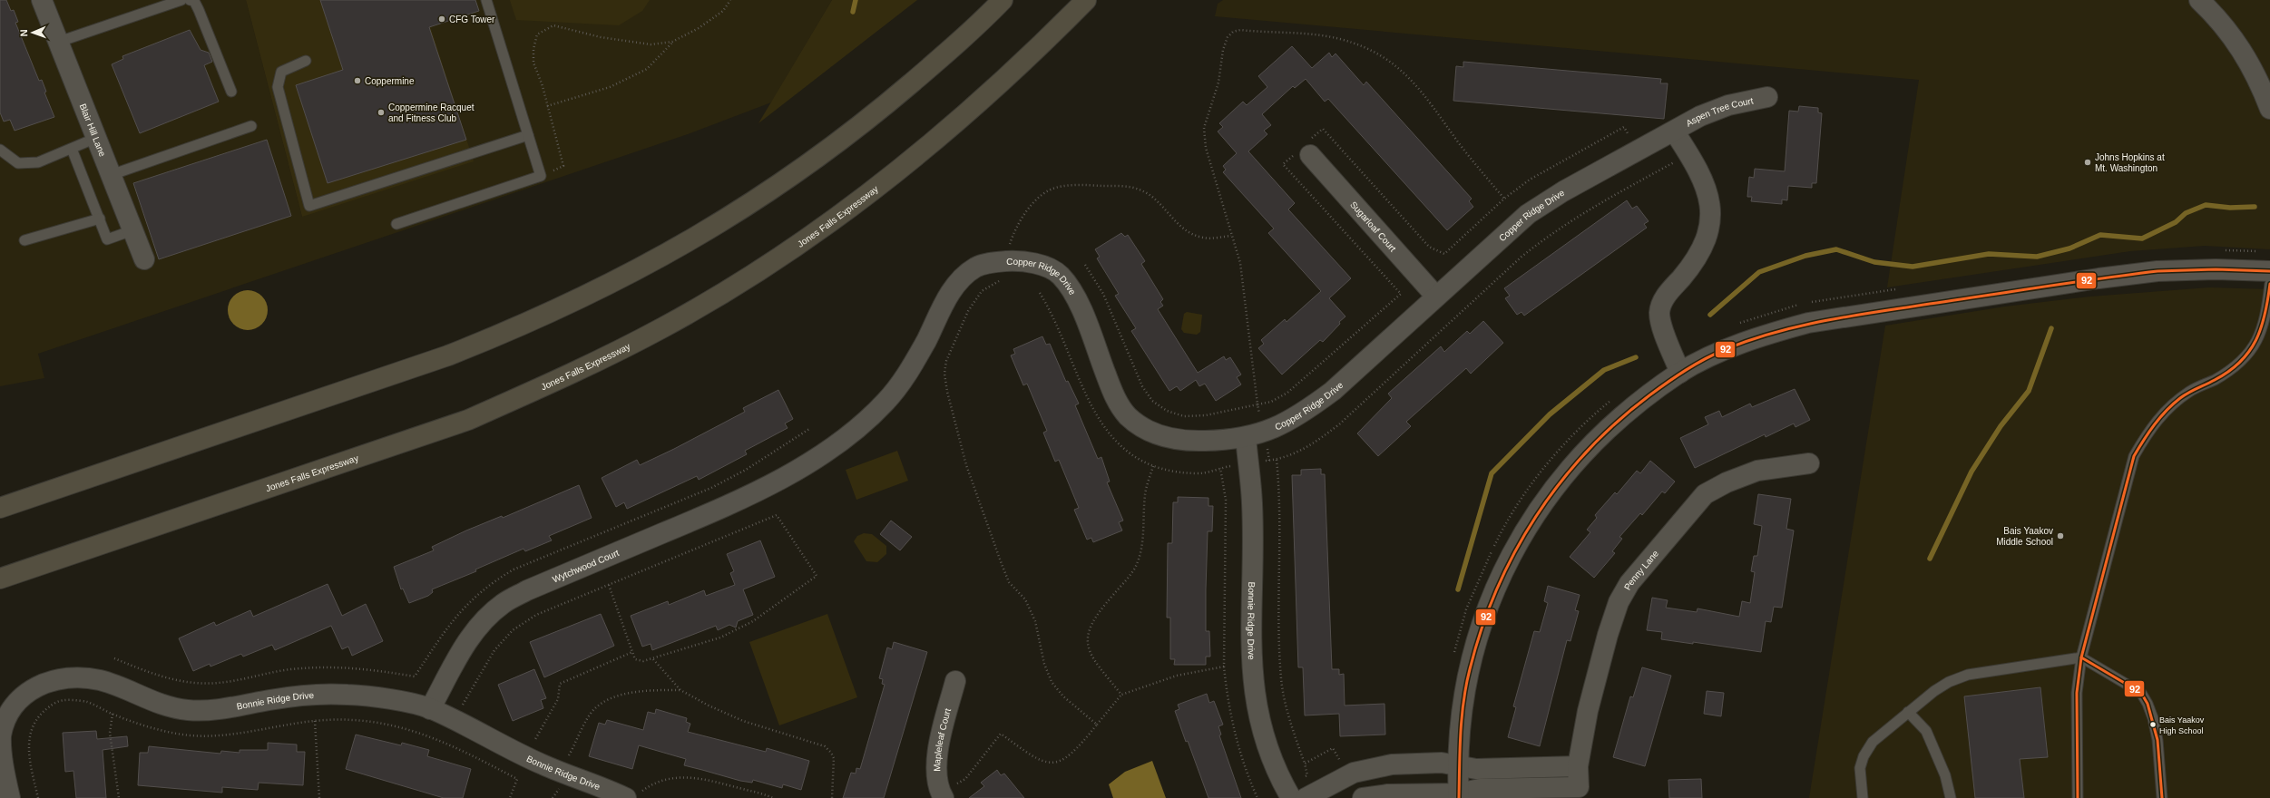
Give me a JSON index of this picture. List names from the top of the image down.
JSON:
{
  "streets": {
    "highway": ["Jones Falls Expressway"],
    "street": [
      "Aspen Tree Court",
      "Blair Hill Lane",
      "Copper Ridge Drive",
      "Sugarloaf Court",
      "Wytchwood Court",
      "Penny Lane",
      "Bonnie Ridge Drive",
      "Mapleleaf Court"
    ]
  },
  "crossings": [
    ["Aspen Tree Court", "Copper Ridge Drive"],
    ["Copper Ridge Drive", "Sugarloaf Court"],
    ["Copper Ridge Drive", "Wytchwood Court"],
    ["Copper Ridge Drive", "Bonnie Ridge Drive"],
    ["Wytchwood Court", "Bonnie Ridge Drive"]
  ],
  "places": [
    "CFG Tower",
    "Coppermine",
    "Coppermine Racquet and Fitness Club",
    "Johns Hopkins at Mt. Washington",
    "Bais Yaakov Middle School",
    "Bais Yaakov High School"
  ],
  "lines": ["transit line 92"],
  "north": "left"
}
